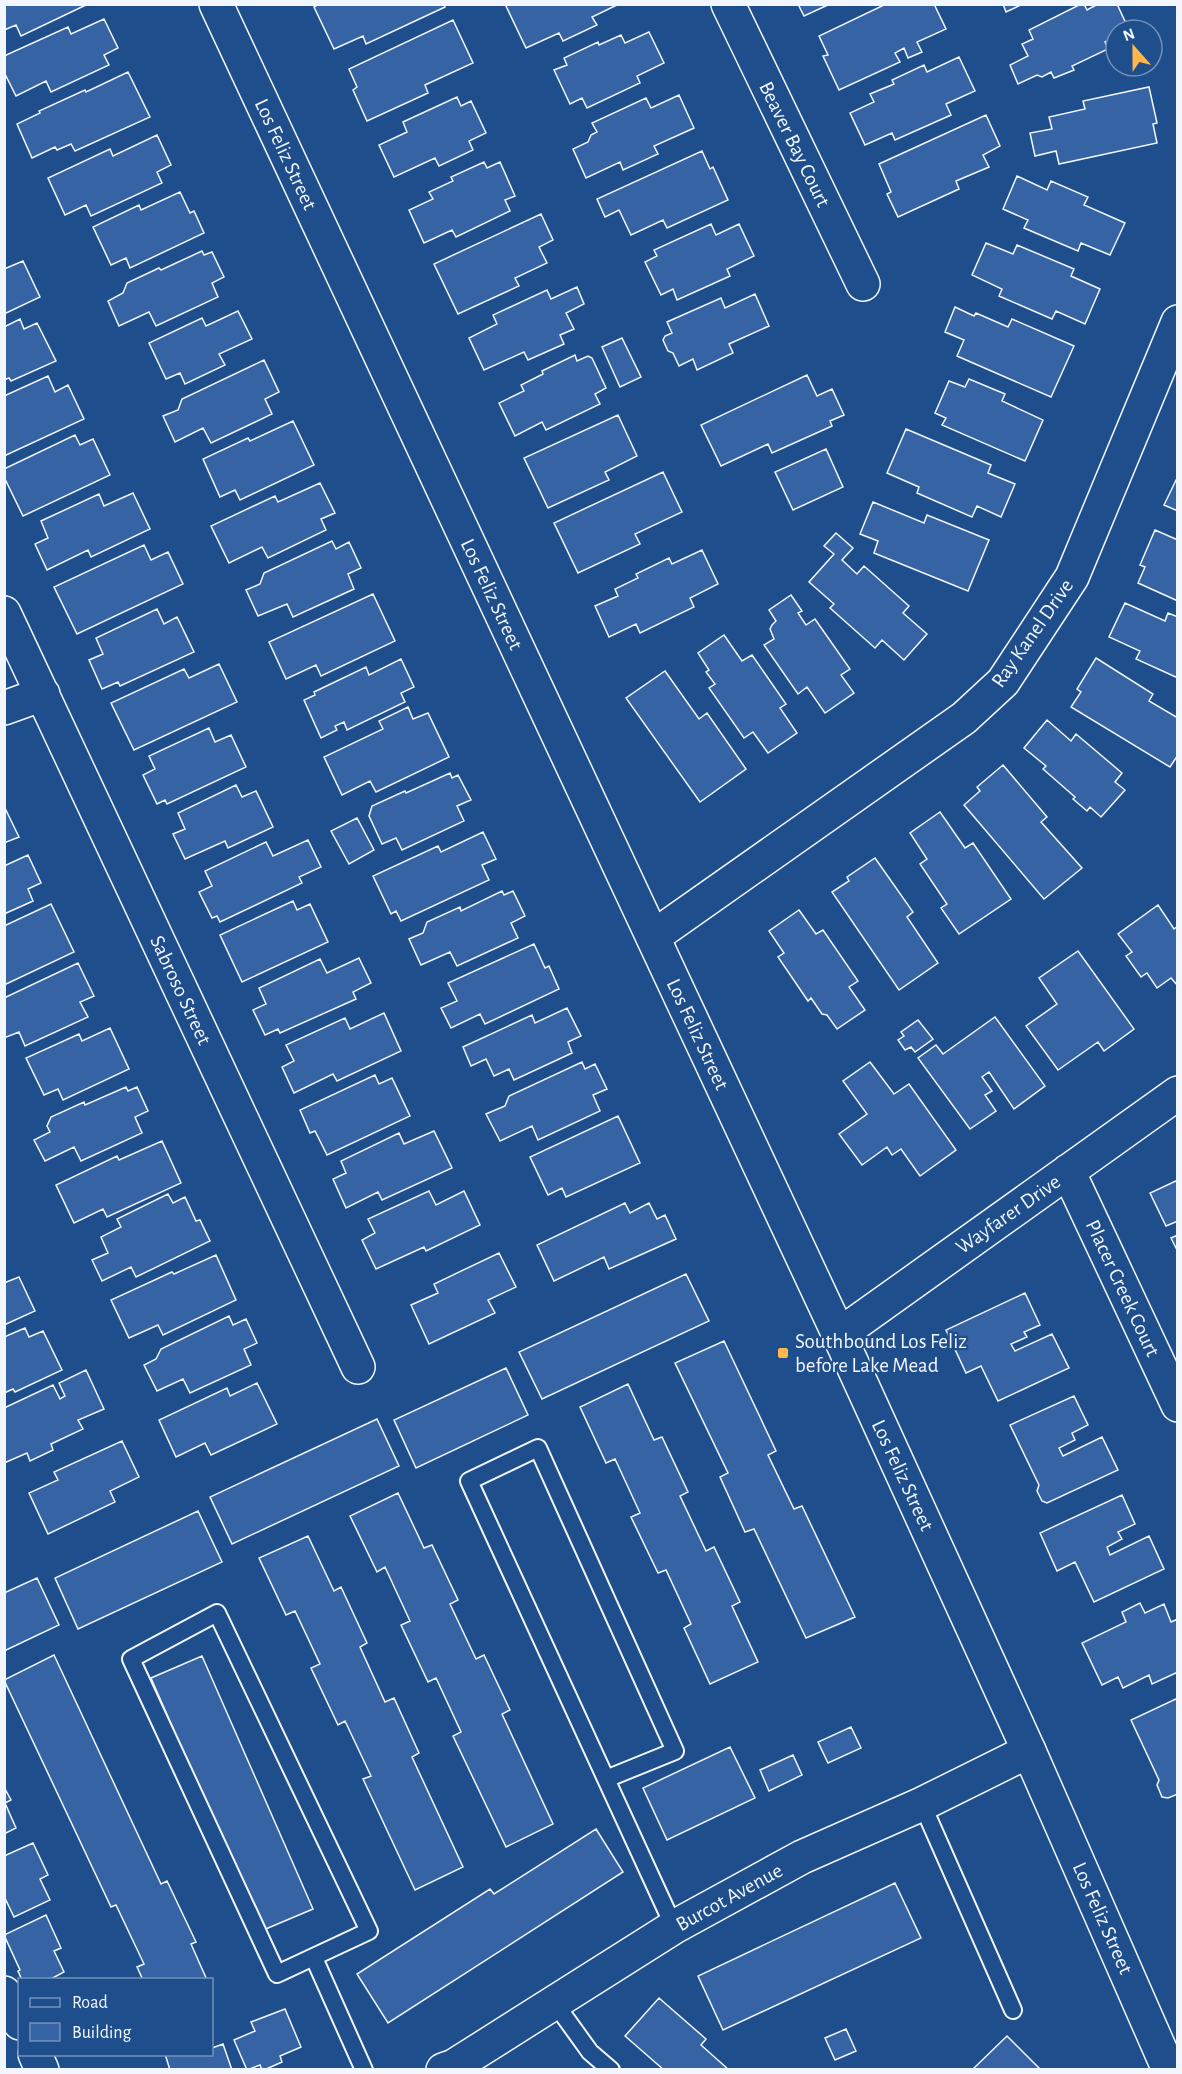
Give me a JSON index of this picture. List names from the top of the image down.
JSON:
{
  "streets": {
    "street": [
      "Beaver Bay Court",
      "Los Feliz Street",
      "Ray Kanel Drive",
      "Sabroso Street",
      "Wayfarer Drive",
      "Placer Creek Court",
      "Burcot Avenue"
    ]
  },
  "crossings": [
    ["Los Feliz Street", "Ray Kanel Drive"],
    ["Los Feliz Street", "Wayfarer Drive"],
    ["Los Feliz Street", "Burcot Avenue"],
    ["Wayfarer Drive", "Placer Creek Court"]
  ],
  "places": {
    "transit": ["Southbound Los Feliz before Lake Mead"]
  },
  "legend": ["Road", "Building"],
  "north": "top"
}
